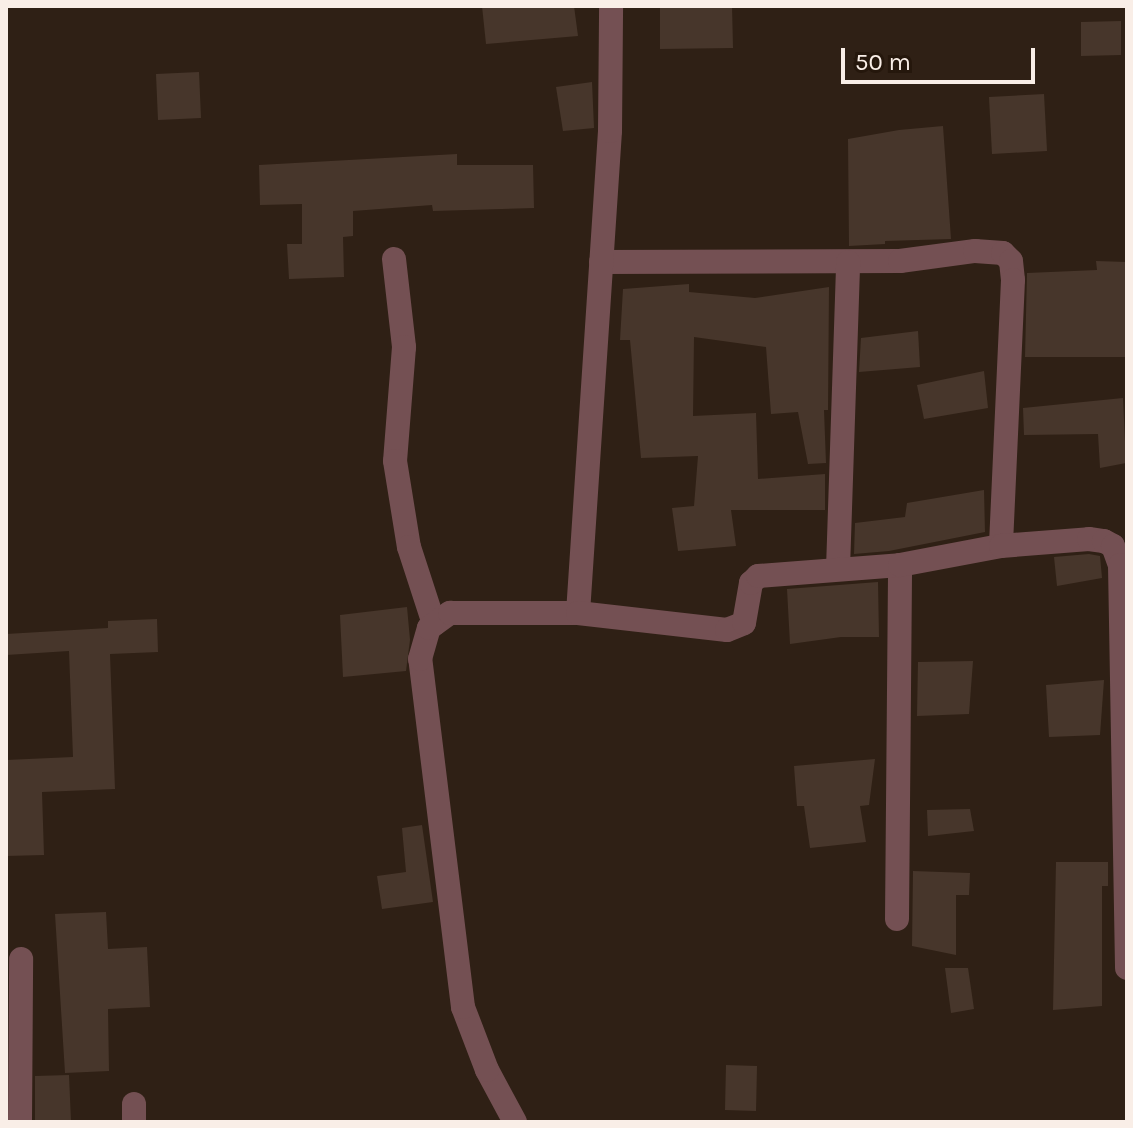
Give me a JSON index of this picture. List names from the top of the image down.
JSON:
{
  "scale_bar": "50 m"
}
